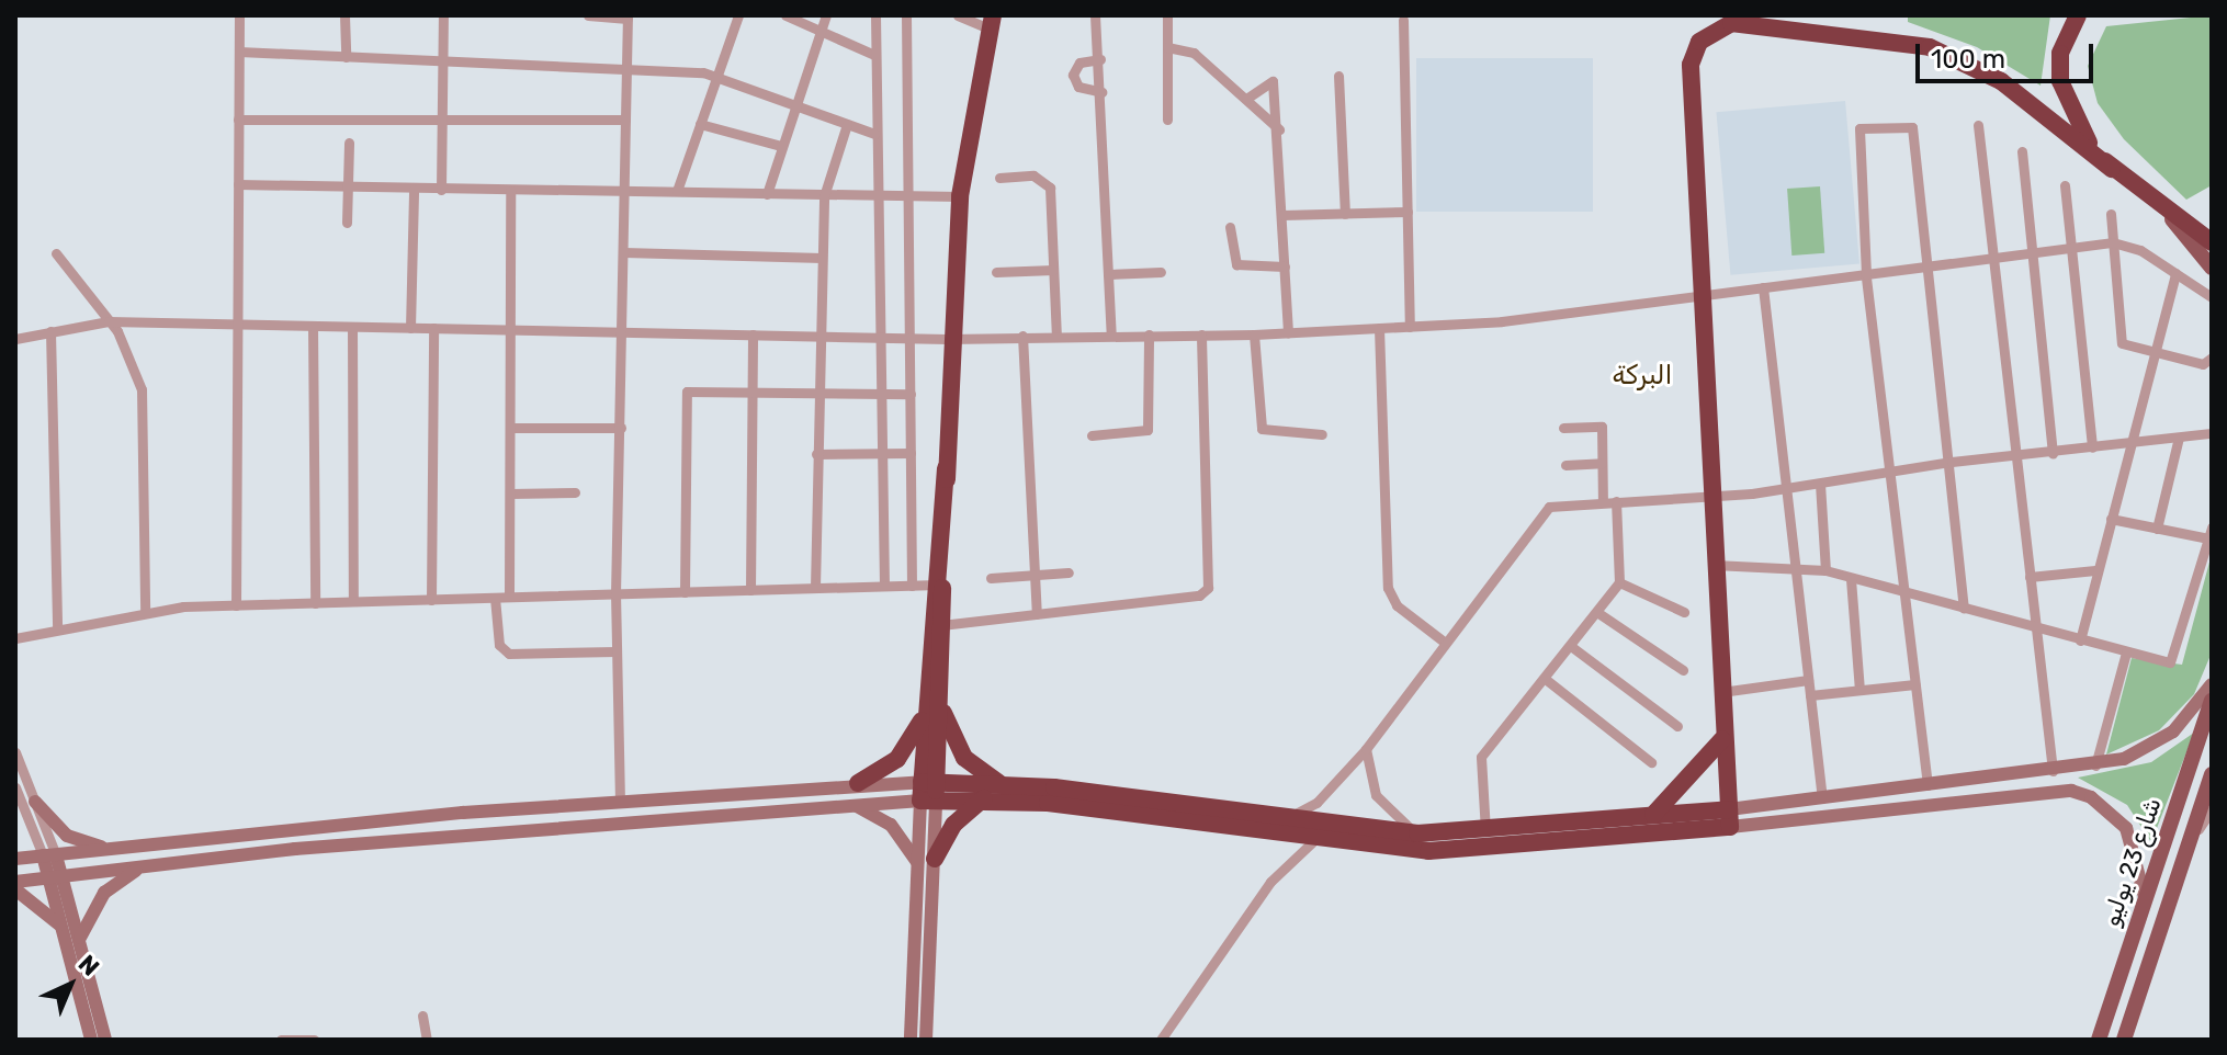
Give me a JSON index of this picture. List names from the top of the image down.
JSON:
{
  "streets": {
    "main road": ["شارع 23 يوليو"]
  },
  "districts": ["البركة"],
  "scale_bar": "100 m",
  "north": "top right"
}
